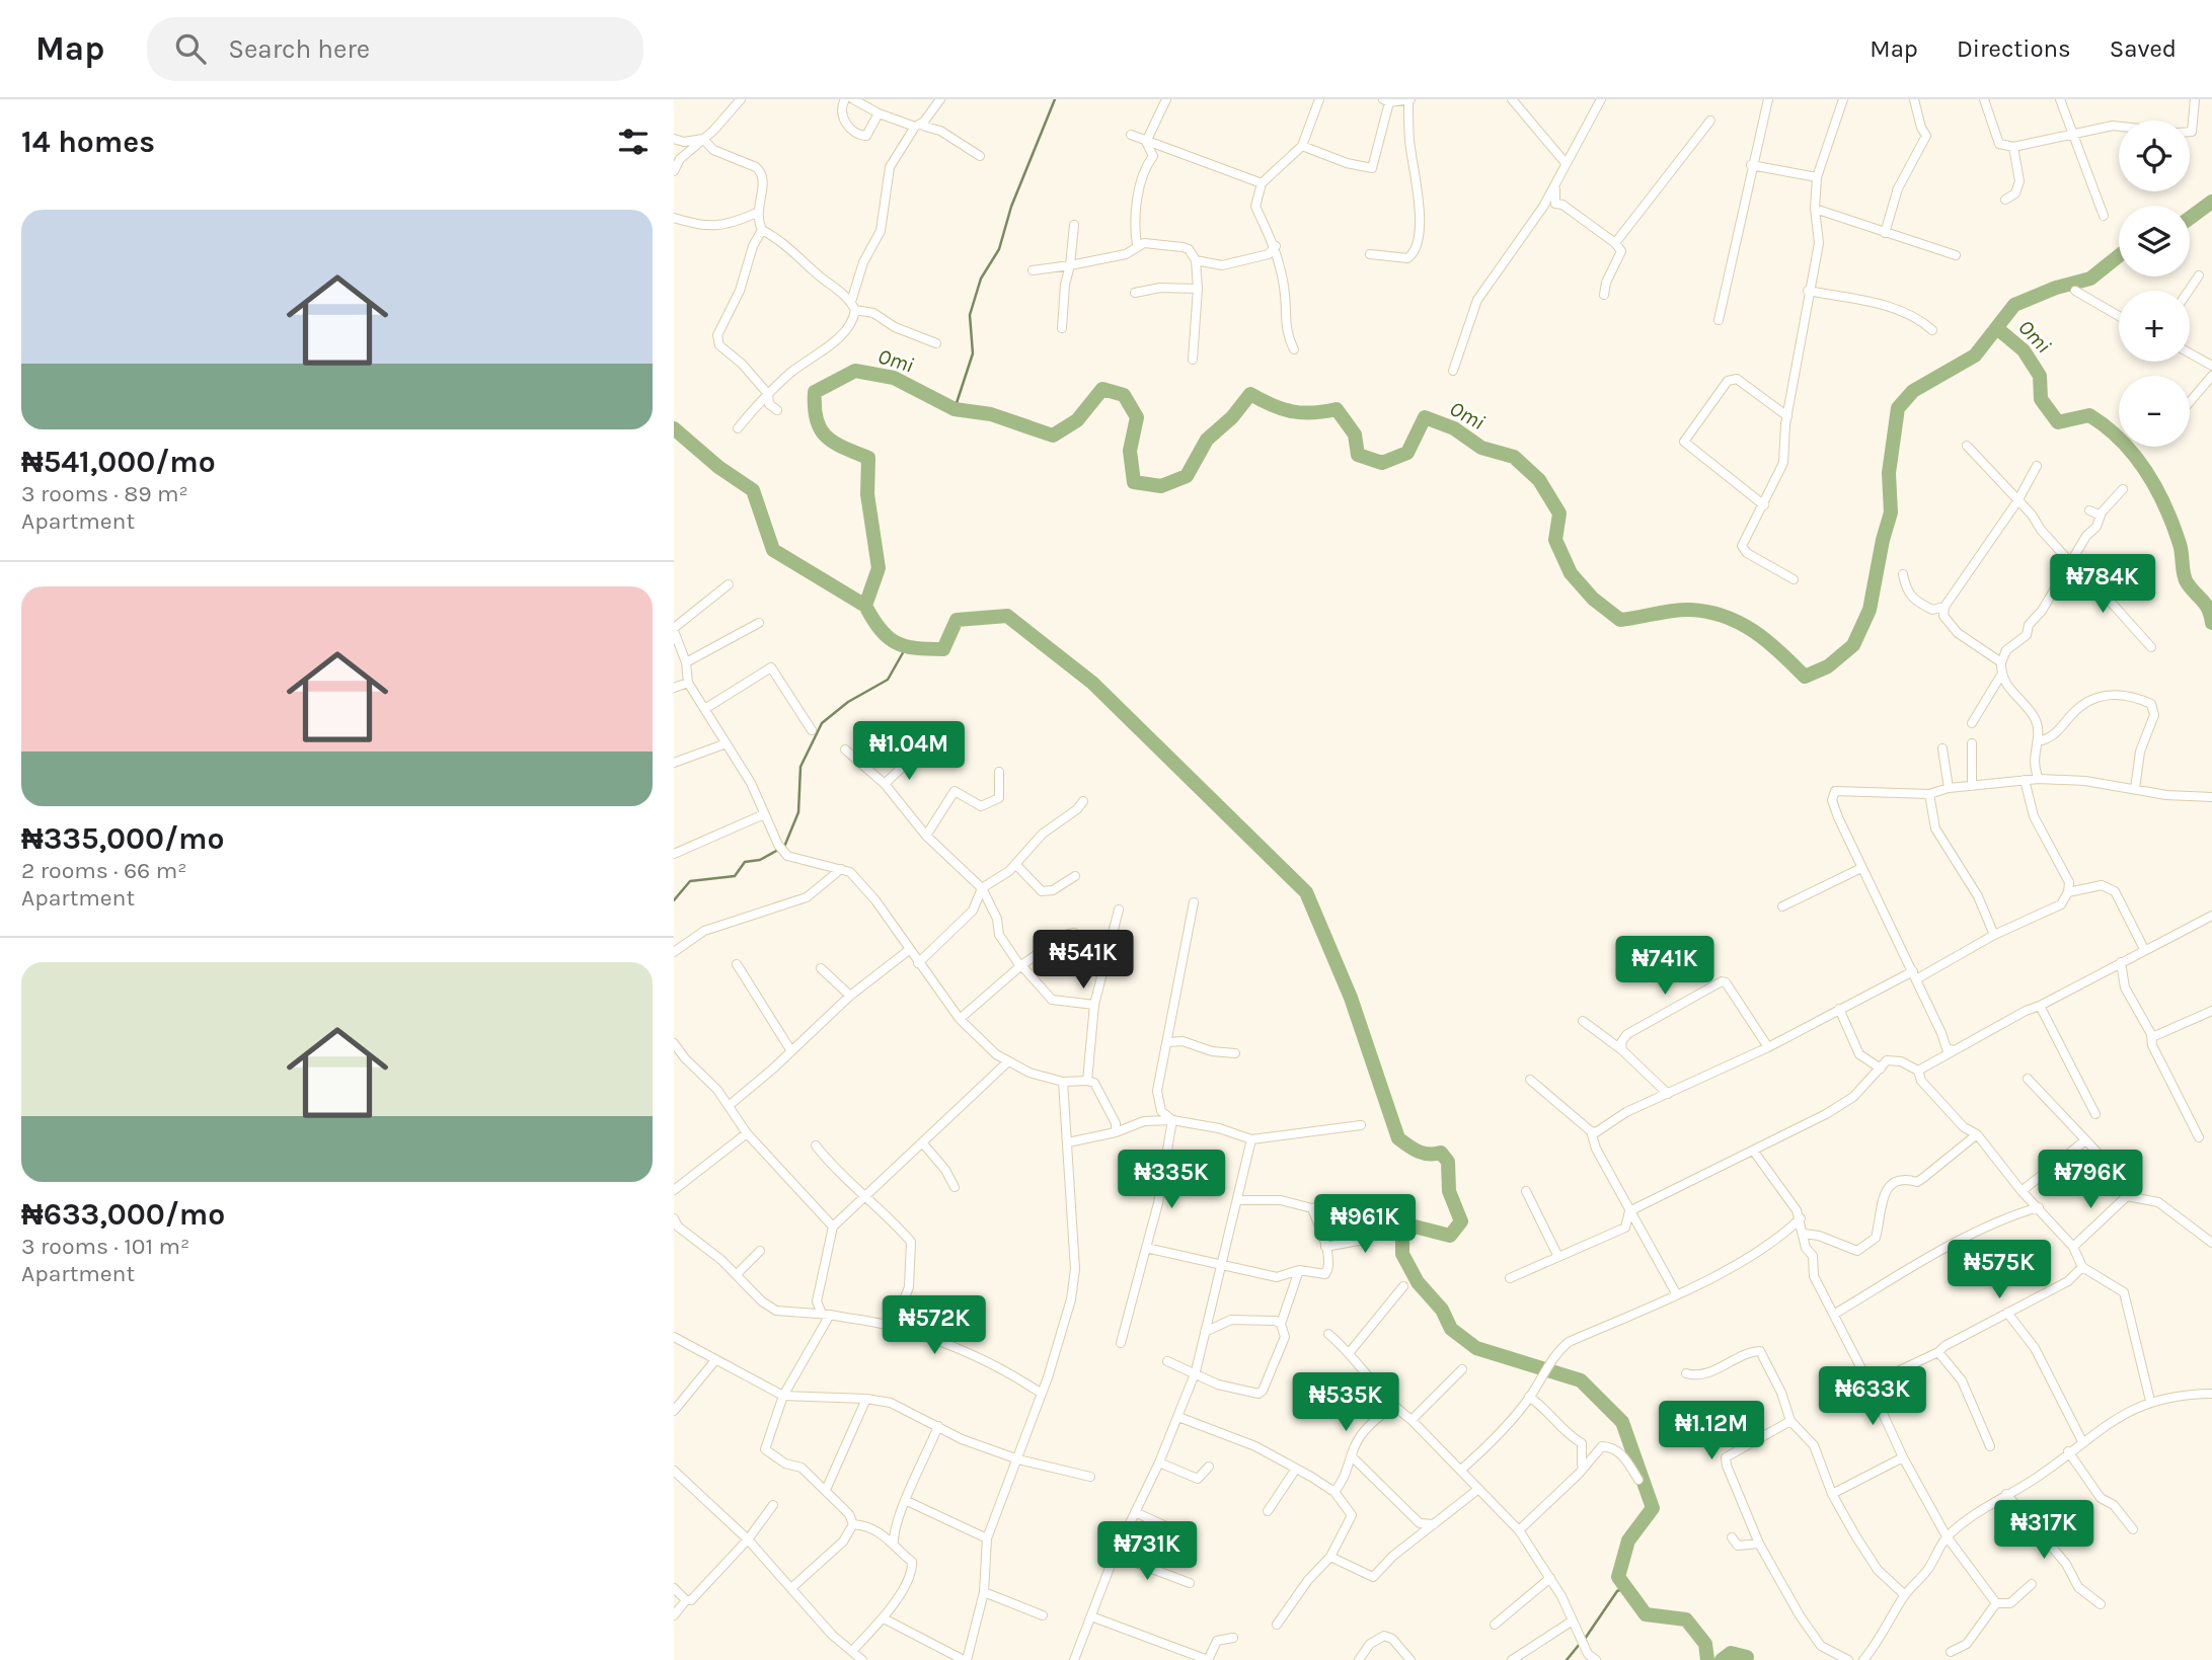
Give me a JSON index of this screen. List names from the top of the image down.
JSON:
{
  "water": ["Omi"],
  "page": {
    "header": "Map",
    "search": "Search here",
    "nav": ["Map", "Directions", "Saved"],
    "heading": "14 homes",
    "map_buttons": ["+", "−"],
    "list": [
      {
        "name": "₦541,000/mo",
        "note": "3 rooms · 89 m² · Apartment"
      },
      {
        "name": "₦335,000/mo",
        "note": "2 rooms · 66 m² · Apartment"
      },
      {
        "name": "₦633,000/mo",
        "note": "3 rooms · 101 m² · Apartment"
      }
    ],
    "price": [
      "₦784K",
      "₦1.04M",
      "₦541K",
      "₦741K",
      "₦335K",
      "₦796K",
      "₦961K",
      "₦575K",
      "₦572K",
      "₦633K",
      "₦535K",
      "₦1.12M",
      "₦317K",
      "₦731K"
    ]
  }
}
